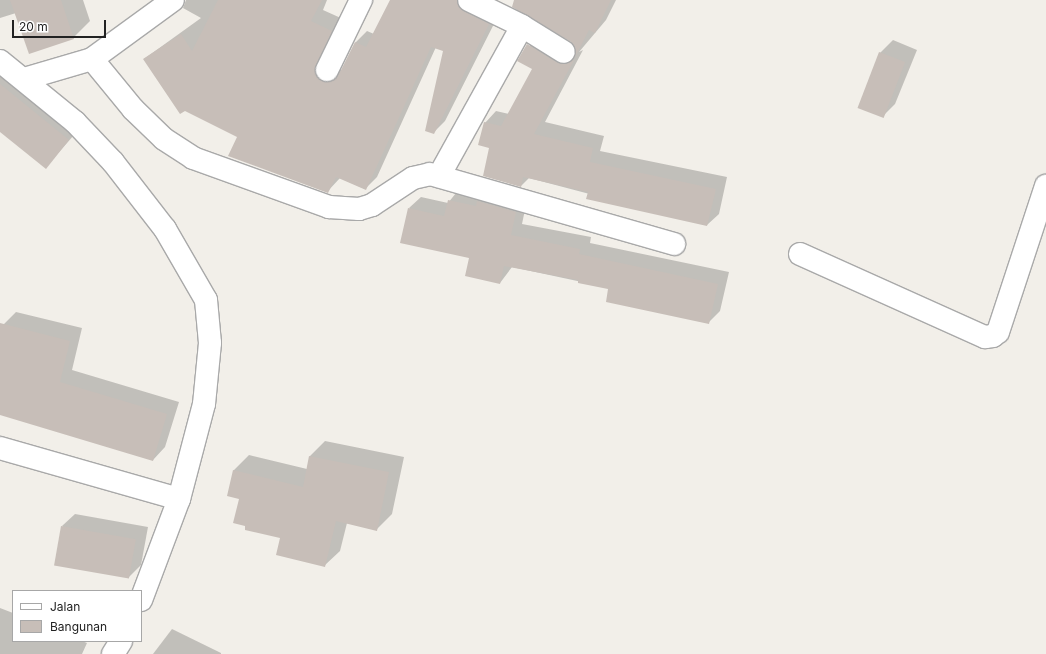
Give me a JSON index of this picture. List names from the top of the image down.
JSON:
{
  "legend": ["Jalan", "Bangunan"],
  "scale_bar": "20 m"
}
